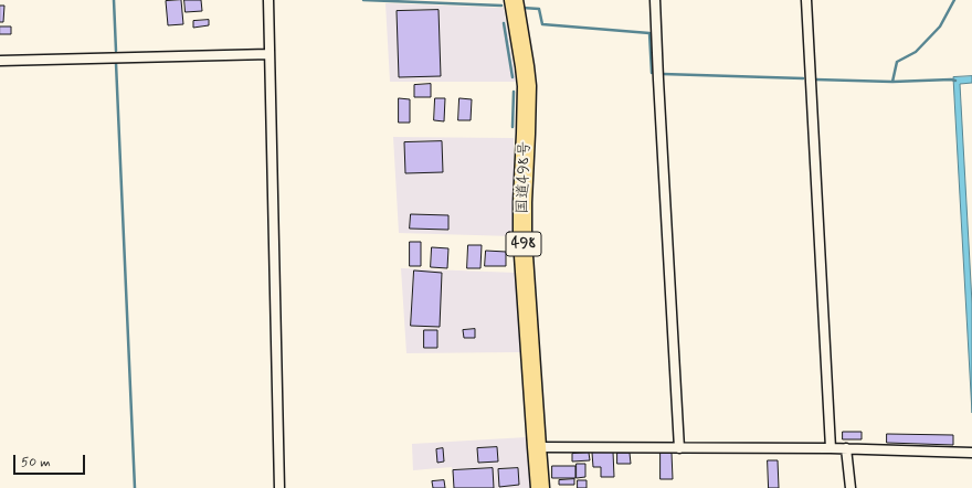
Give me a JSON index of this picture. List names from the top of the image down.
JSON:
{
  "streets": {
    "highway": ["国道498号", "498"]
  },
  "scale_bar": "50 m"
}
